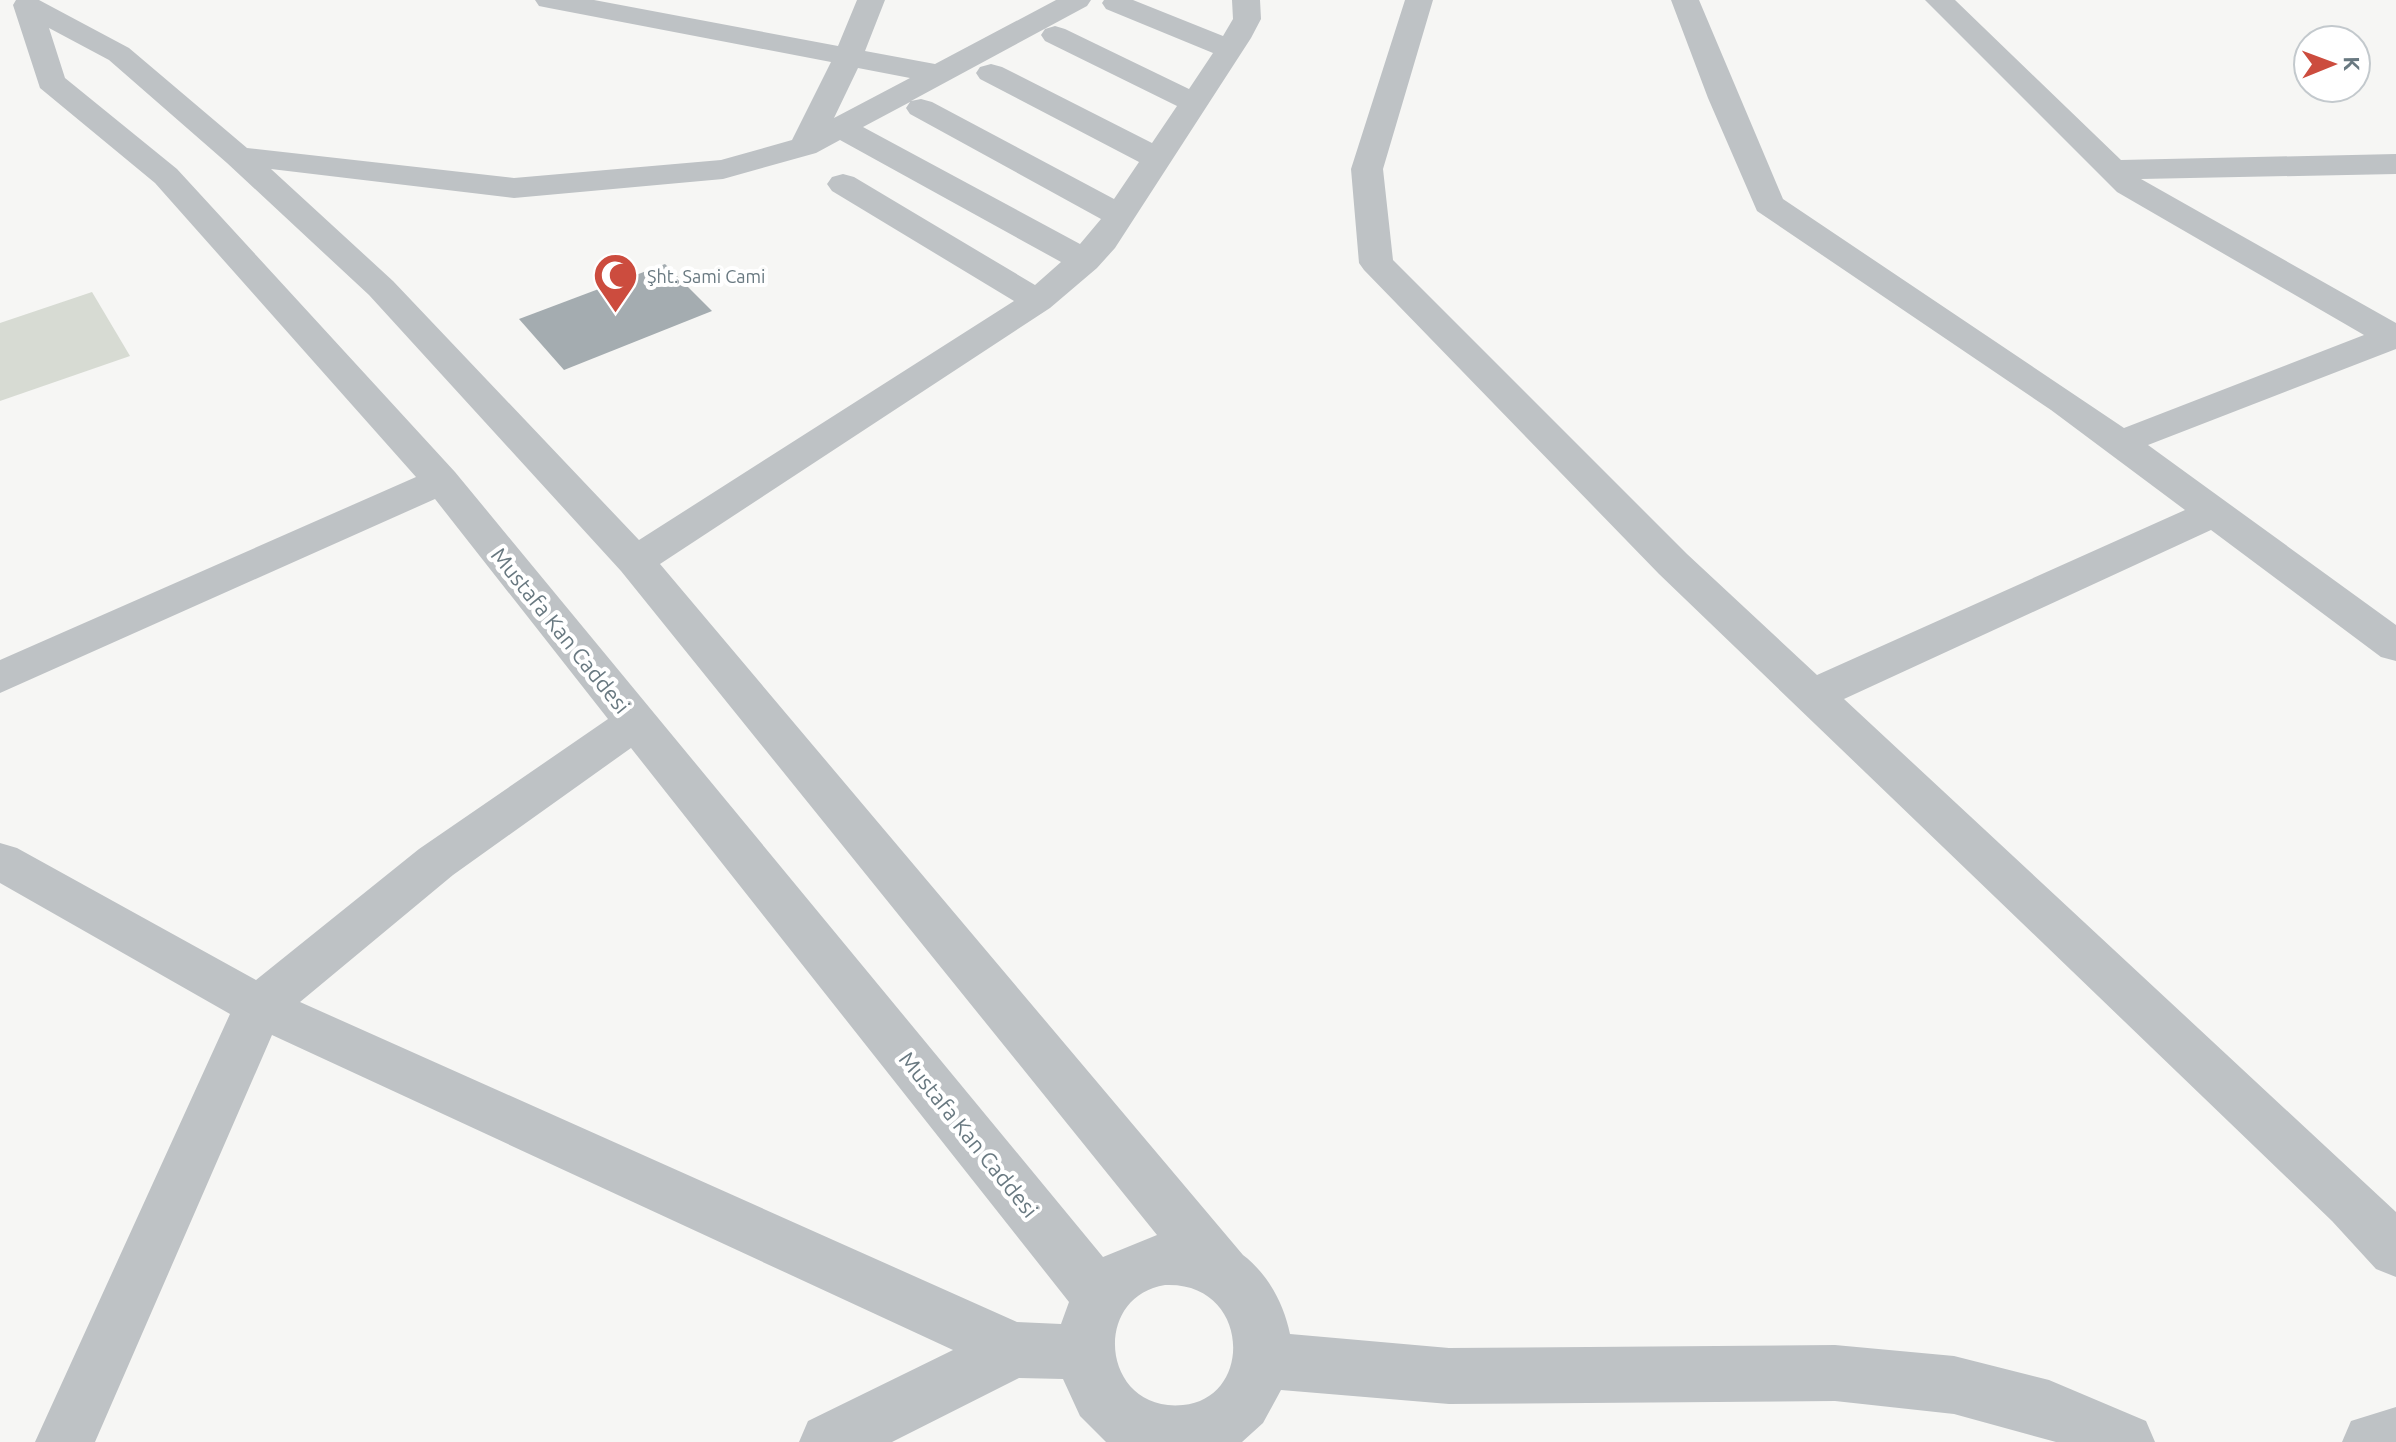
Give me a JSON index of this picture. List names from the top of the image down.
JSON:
{
  "streets": {
    "street": ["Mustafa Kan Caddesi"]
  },
  "places": {
    "mosque": ["Şht. Sami Cami"]
  },
  "north": "right"
}
